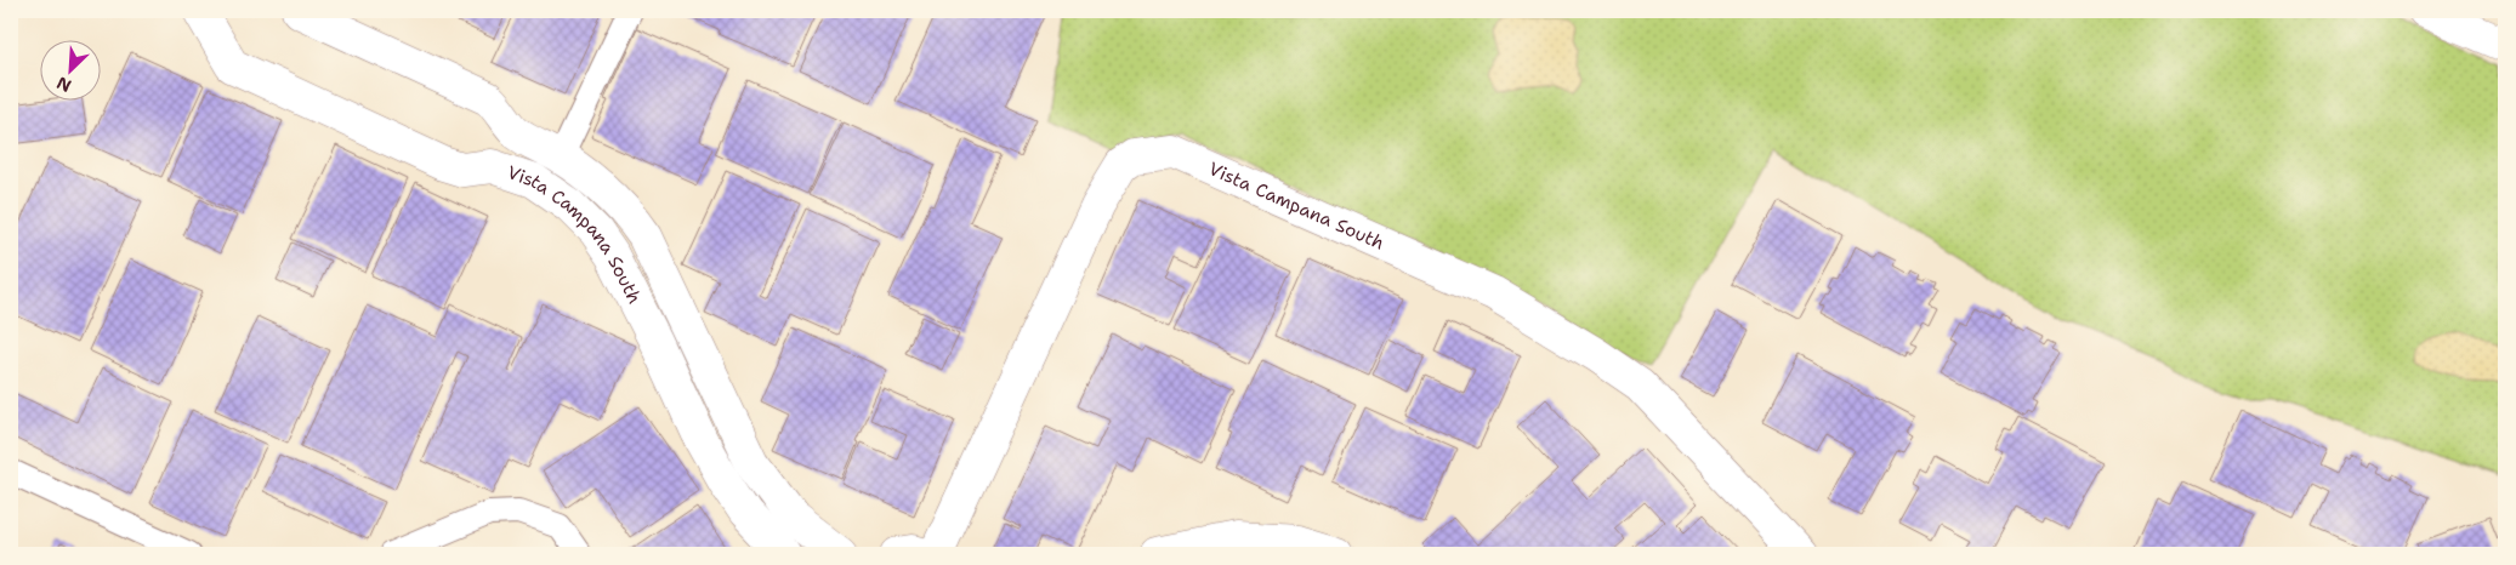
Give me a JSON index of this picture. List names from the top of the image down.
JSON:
{
  "streets": {
    "street": ["Vista Campana South"]
  },
  "north": "bottom left"
}
